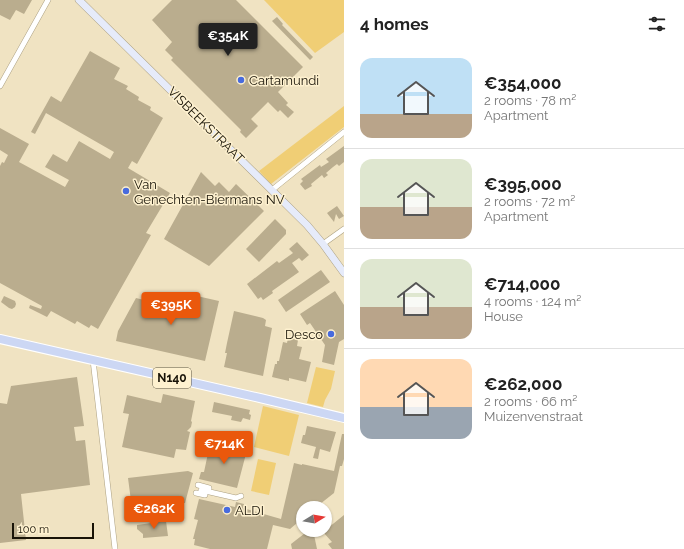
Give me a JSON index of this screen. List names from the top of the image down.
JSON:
{
  "streets": {
    "main road": ["N140"],
    "street": ["VISBEEKSTRAAT"]
  },
  "places": [
    "Cartamundi",
    "Van Genechten-Biermans NV",
    "Desco",
    "ALDI"
  ],
  "scale_bar": "100 m",
  "north": "right",
  "page": {
    "heading": "4 homes",
    "price": [
      "€354K",
      "€395K",
      "€714K",
      "€262K"
    ],
    "list": [
      {
        "name": "€354,000",
        "note": "2 rooms · 78 m² · Apartment"
      },
      {
        "name": "€395,000",
        "note": "2 rooms · 72 m² · Apartment"
      },
      {
        "name": "€714,000",
        "note": "4 rooms · 124 m² · House"
      },
      {
        "name": "€262,000",
        "note": "2 rooms · 66 m² · Muizenvenstraat"
      }
    ],
    "scale": "100 m"
  }
}
